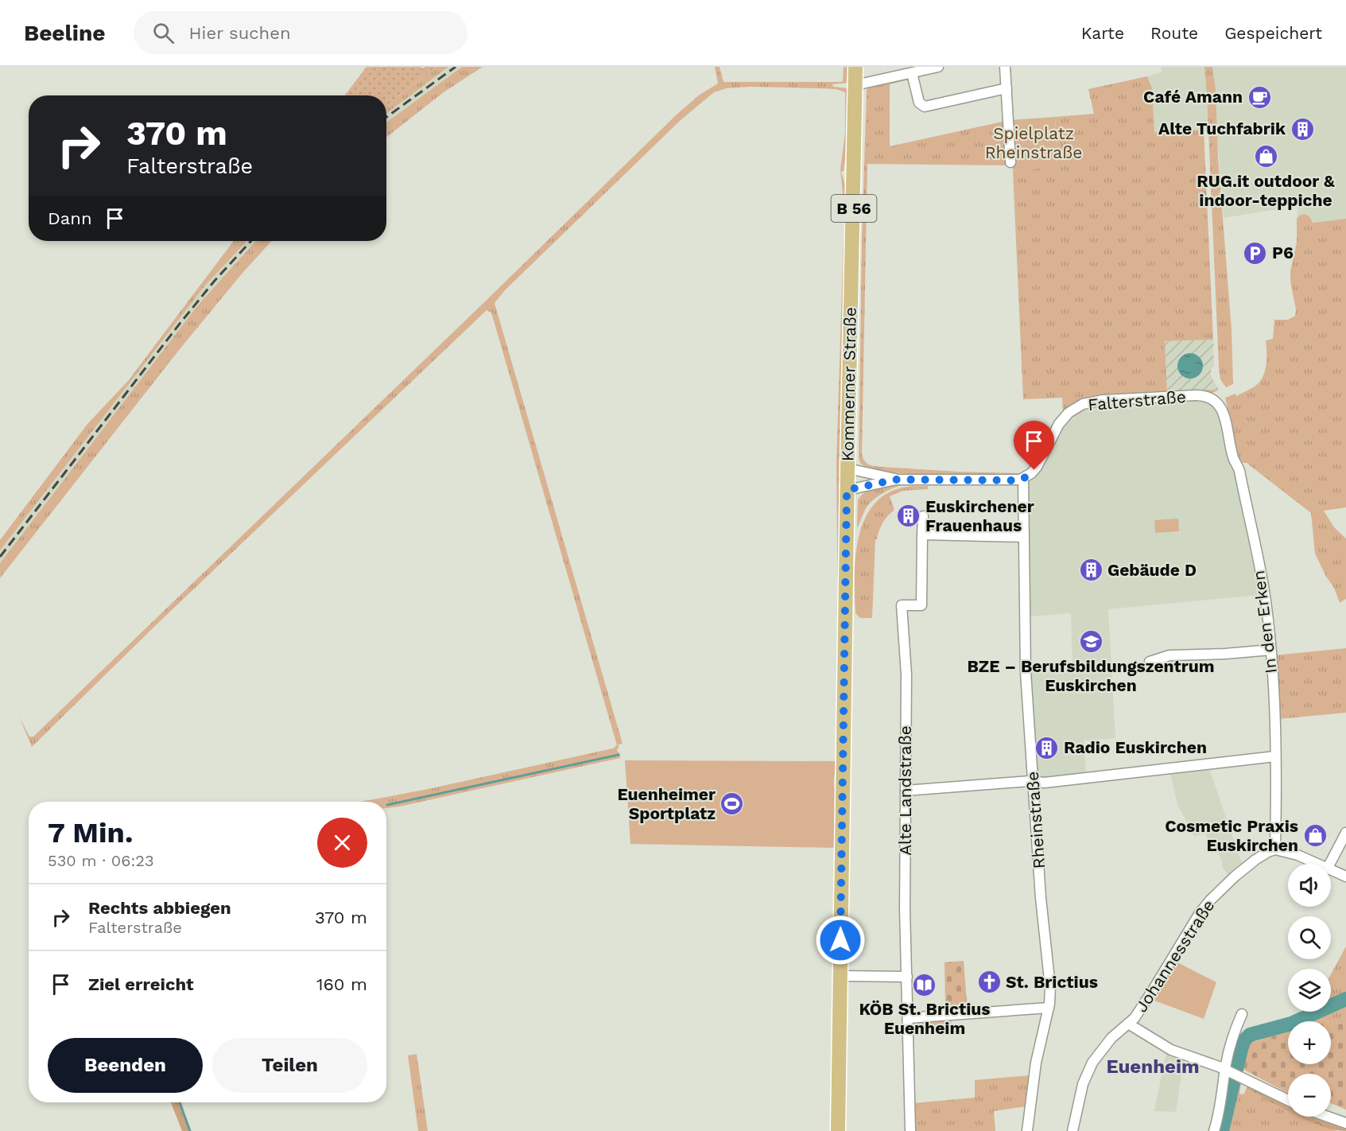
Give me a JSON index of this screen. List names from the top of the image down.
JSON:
{
  "streets": {
    "main road": ["B 56", "Kommerner Straße"],
    "street": [
      "Falterstraße",
      "In den Erken",
      "Alte Landstraße",
      "Rheinstraße",
      "Johannesstraße"
    ]
  },
  "crossings": [
    ["Falterstraße", "In den Erken"],
    ["Falterstraße", "Rheinstraße"],
    ["In den Erken", "Johannesstraße"]
  ],
  "districts": ["Euenheim"],
  "parks": ["Spielplatz Rheinstraße"],
  "places": {
    "cafe": ["Café Amann"],
    "building": [
      "Alte Tuchfabrik",
      "Euskirchener Frauenhaus",
      "Gebäude D",
      "Radio Euskirchen"
    ],
    "shop": ["RUG.it outdoor & indoor-teppiche", "Cosmetic Praxis Euskirchen"],
    "parking": ["P6"],
    "school or university": ["BZE – Berufsbildungszentrum Euskirchen"],
    "sports": ["Euenheimer Sportplatz"],
    "church": ["St. Brictius"],
    "library": ["KÖB St. Brictius Euenheim"]
  },
  "page": {
    "header": "Beeline",
    "search": "Hier suchen",
    "nav": ["Karte", "Route", "Gespeichert"],
    "turn": ["370 m", "Falterstraße"],
    "then": "Dann",
    "heading": ["7 Min.", "530 m · 06:23"],
    "map_buttons": ["+", "−"],
    "list": [
      {
        "name": "Rechts abbiegen",
        "note": "Falterstraße",
        "value": "370 m"
      },
      {
        "name": "Ziel erreicht",
        "value": "160 m"
      }
    ],
    "buttons": ["Beenden", "Teilen"]
  }
}
